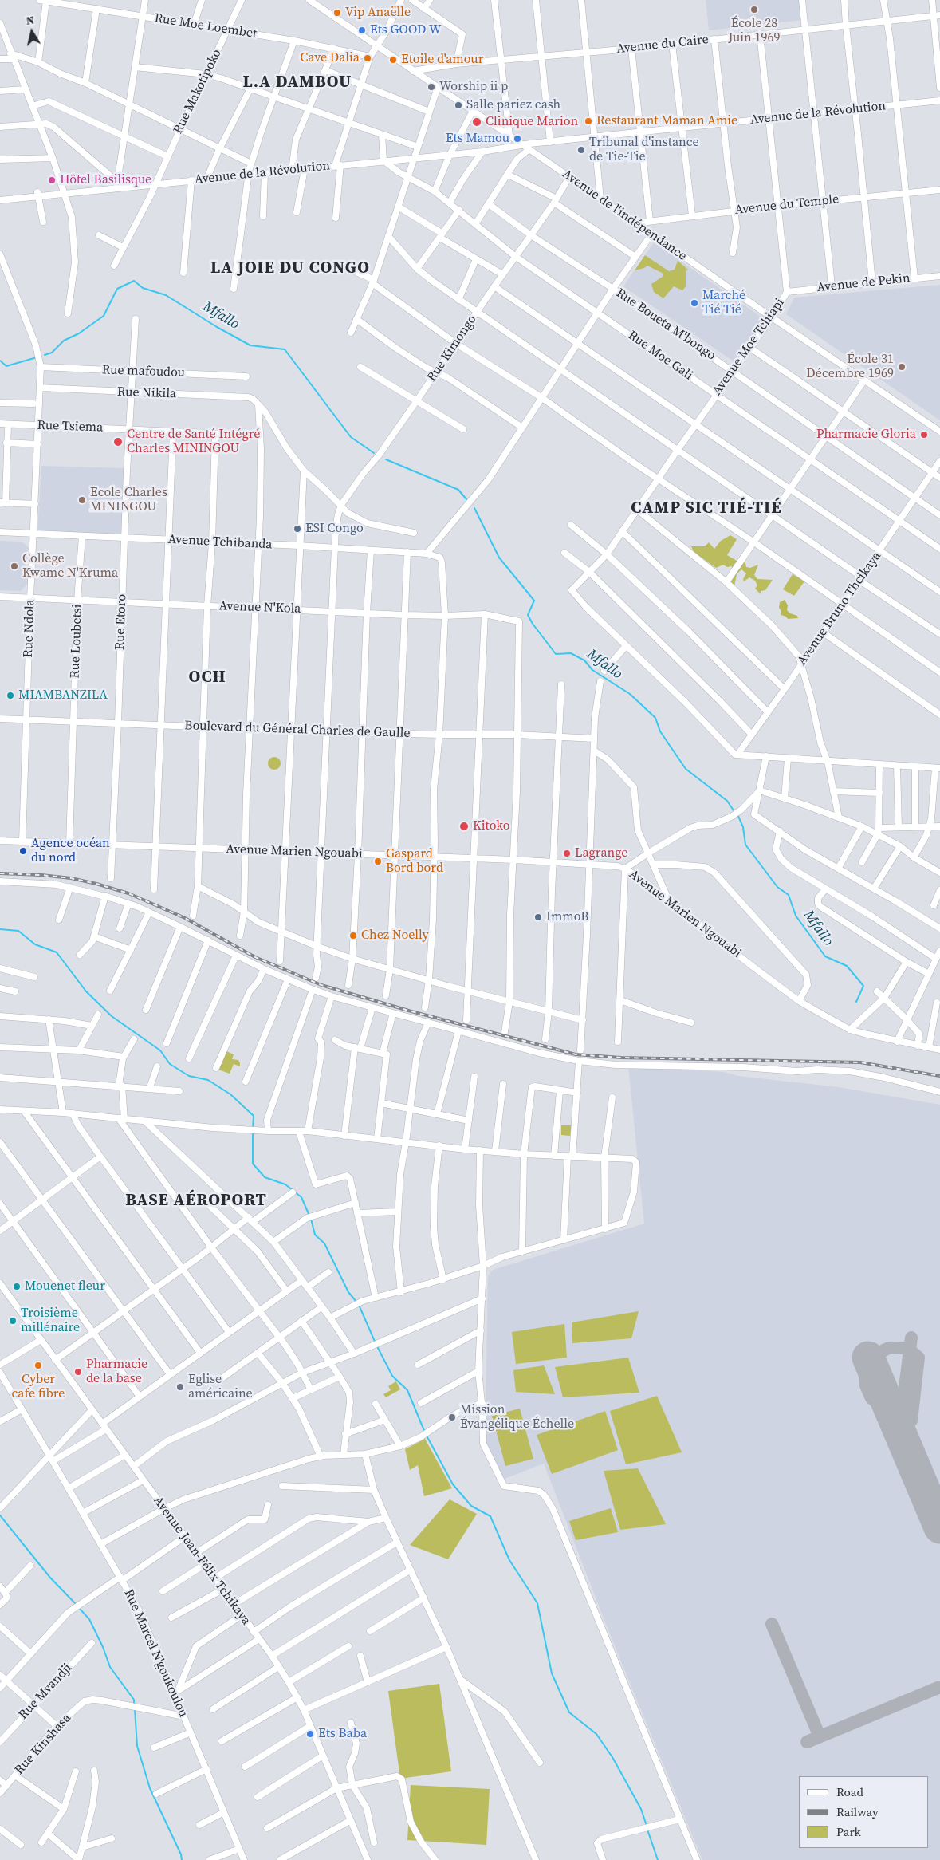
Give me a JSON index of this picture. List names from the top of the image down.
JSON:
{
  "streets": {
    "street": [
      "Rue Moe Loembet",
      "Avenue du Caire",
      "Rue Makotipoko",
      "Avenue de la Révolution",
      "Avenue du Temple",
      "Avenue de l'indépendance",
      "Avenue de Pekin",
      "Rue Boueta M'bongo",
      "Avenue Moe Tchiapi",
      "Rue Kimongo",
      "Rue Moe Gali",
      "Rue mafoudou",
      "Rue Nikila",
      "Rue Tsiema",
      "Avenue Tchibanda",
      "Avenue N'Kola",
      "Avenue Bruno Thcikaya",
      "Rue Etoro",
      "Rue Ndola",
      "Rue Loubetsi",
      "Boulevard du Général Charles de Gaulle",
      "Avenue Marien Ngouabi",
      "Avenue Jean-Félix Tchikaya",
      "Rue Marcel N'goukoulou",
      "Rue Mvandji",
      "Rue Kinshasa"
    ]
  },
  "crossings": [
    ["Rue Moe Loembet", "Rue Makotipoko"],
    ["Avenue du Caire", "Avenue de l'indépendance"],
    ["Avenue du Caire", "Avenue Moe Tchiapi"],
    ["Rue Makotipoko", "Avenue de la Révolution"],
    ["Avenue de la Révolution", "Avenue de l'indépendance"],
    ["Avenue de la Révolution", "Avenue Moe Tchiapi"],
    ["Avenue de la Révolution", "Rue Moe Gali"],
    ["Avenue du Temple", "Avenue de l'indépendance"],
    ["Avenue du Temple", "Avenue Moe Tchiapi"],
    ["Avenue de l'indépendance", "Avenue Moe Tchiapi"],
    ["Avenue de l'indépendance", "Rue Kimongo"],
    ["Avenue de Pekin", "Avenue Moe Tchiapi"],
    ["Rue Boueta M'bongo", "Avenue Moe Tchiapi"],
    ["Rue Boueta M'bongo", "Rue Kimongo"],
    ["Rue Boueta M'bongo", "Avenue Bruno Thcikaya"],
    ["Avenue Moe Tchiapi", "Rue Moe Gali"],
    ["Rue Kimongo", "Rue Moe Gali"],
    ["Rue Kimongo", "Avenue Tchibanda"],
    ["Rue Kimongo", "Avenue N'Kola"],
    ["Rue Kimongo", "Boulevard du Général Charles de Gaulle"],
    ["Rue Kimongo", "Avenue Marien Ngouabi"],
    ["Rue Moe Gali", "Avenue Bruno Thcikaya"],
    ["Rue mafoudou", "Rue Etoro"],
    ["Rue mafoudou", "Rue Ndola"],
    ["Rue Nikila", "Rue Etoro"],
    ["Rue Nikila", "Rue Ndola"],
    ["Rue Tsiema", "Rue Etoro"],
    ["Rue Tsiema", "Rue Ndola"],
    ["Avenue Tchibanda", "Avenue N'Kola"],
    ["Avenue Tchibanda", "Rue Etoro"],
    ["Avenue Tchibanda", "Rue Ndola"],
    ["Avenue Tchibanda", "Rue Loubetsi"],
    ["Avenue N'Kola", "Rue Etoro"],
    ["Avenue N'Kola", "Rue Ndola"],
    ["Avenue N'Kola", "Rue Loubetsi"],
    ["Avenue N'Kola", "Boulevard du Général Charles de Gaulle"],
    ["Rue Etoro", "Boulevard du Général Charles de Gaulle"],
    ["Rue Etoro", "Avenue Marien Ngouabi"],
    ["Rue Ndola", "Boulevard du Général Charles de Gaulle"],
    ["Rue Ndola", "Avenue Marien Ngouabi"],
    ["Rue Loubetsi", "Boulevard du Général Charles de Gaulle"],
    ["Rue Loubetsi", "Avenue Marien Ngouabi"],
    ["Rue Marcel N'goukoulou", "Rue Kinshasa"]
  ],
  "districts": [
    "L.A DAMBOU",
    "LA JOIE DU CONGO",
    "CAMP SIC TIÉ-TIÉ",
    "OCH",
    "BASE AÉROPORT"
  ],
  "water": ["Mfallo"],
  "places": [
    "École 28 Juin 1969",
    "Vip Anaëlle",
    "Ets GOOD W",
    "Cave Dalia",
    "Etoile d'amour",
    "Worship ii p",
    "Salle pariez cash",
    "Restaurant Maman Amie",
    "Clinique Marion",
    "Ets Mamou",
    "Tribunal d'instance de Tie-Tie",
    "Hôtel Basilisque",
    "Marché Tié Tié",
    "École 31 Décembre 1969",
    "Pharmacie Gloria",
    "Centre de Santé Intégré Charles MININGOU",
    "Ecole Charles MININGOU",
    "ESI Congo",
    "Collège Kwame N'Kruma",
    "MIAMBANZILA",
    "Kitoko",
    "Agence océan du nord",
    "Lagrange",
    "Gaspard Bord bord",
    "ImmoB",
    "Chez Noelly",
    "Mouenet fleur",
    "Troisième millénaire",
    "Cyber cafe fibre",
    "Pharmacie de la base",
    "Eglise américaine",
    "Mission Évangélique Échelle",
    "Ets Baba"
  ],
  "legend": ["Road", "Railway", "Park"],
  "north": "top"
}
